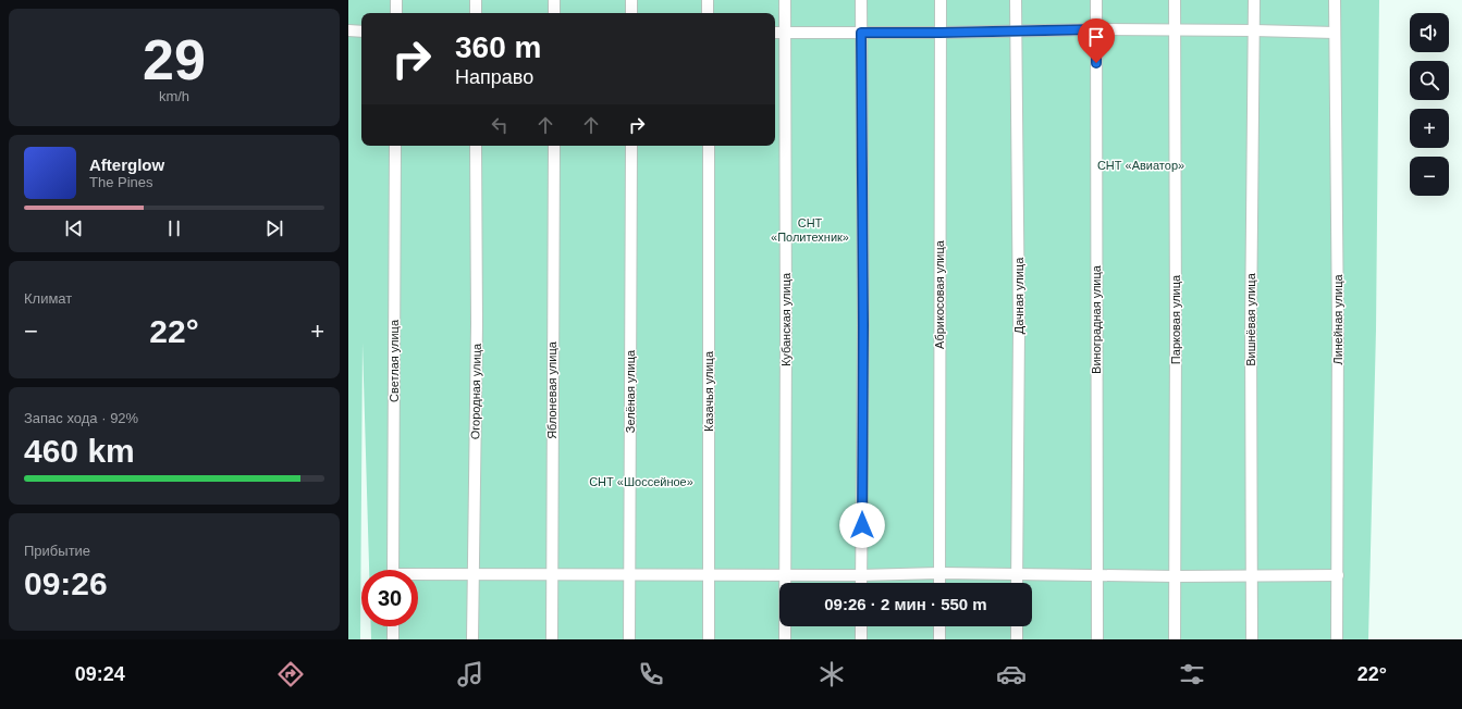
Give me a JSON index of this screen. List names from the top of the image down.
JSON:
{
  "streets": {
    "street": [
      "Абрикосовая улица",
      "Дачная улица",
      "Кубанская улица",
      "Виноградная улица",
      "Парковая улица",
      "Вишнёвая улица",
      "Линейная улица",
      "Светлая улица",
      "Яблоневая улица",
      "Огородная улица",
      "Зелёная улица",
      "Казачья улица"
    ]
  },
  "parks": ["СНТ «Авиатор»", "СНТ «Политехник»", "СНТ «Шоссейное»"],
  "page": {
    "tile": [
      ["29", "km/h"],
      "Климат",
      ["Запас хода · 92%", "460 km"],
      ["Прибытие", "09:26"]
    ],
    "map_buttons": ["+", "−"],
    "turn": ["360 m", "Направо"],
    "song": ["Afterglow", "The Pines"],
    "heat": ["−", "22°", "+"],
    "limit": "30",
    "trip": "09:26 · 2 мин · 550 m",
    "tabs": ["09:24", "22°"]
  }
}
